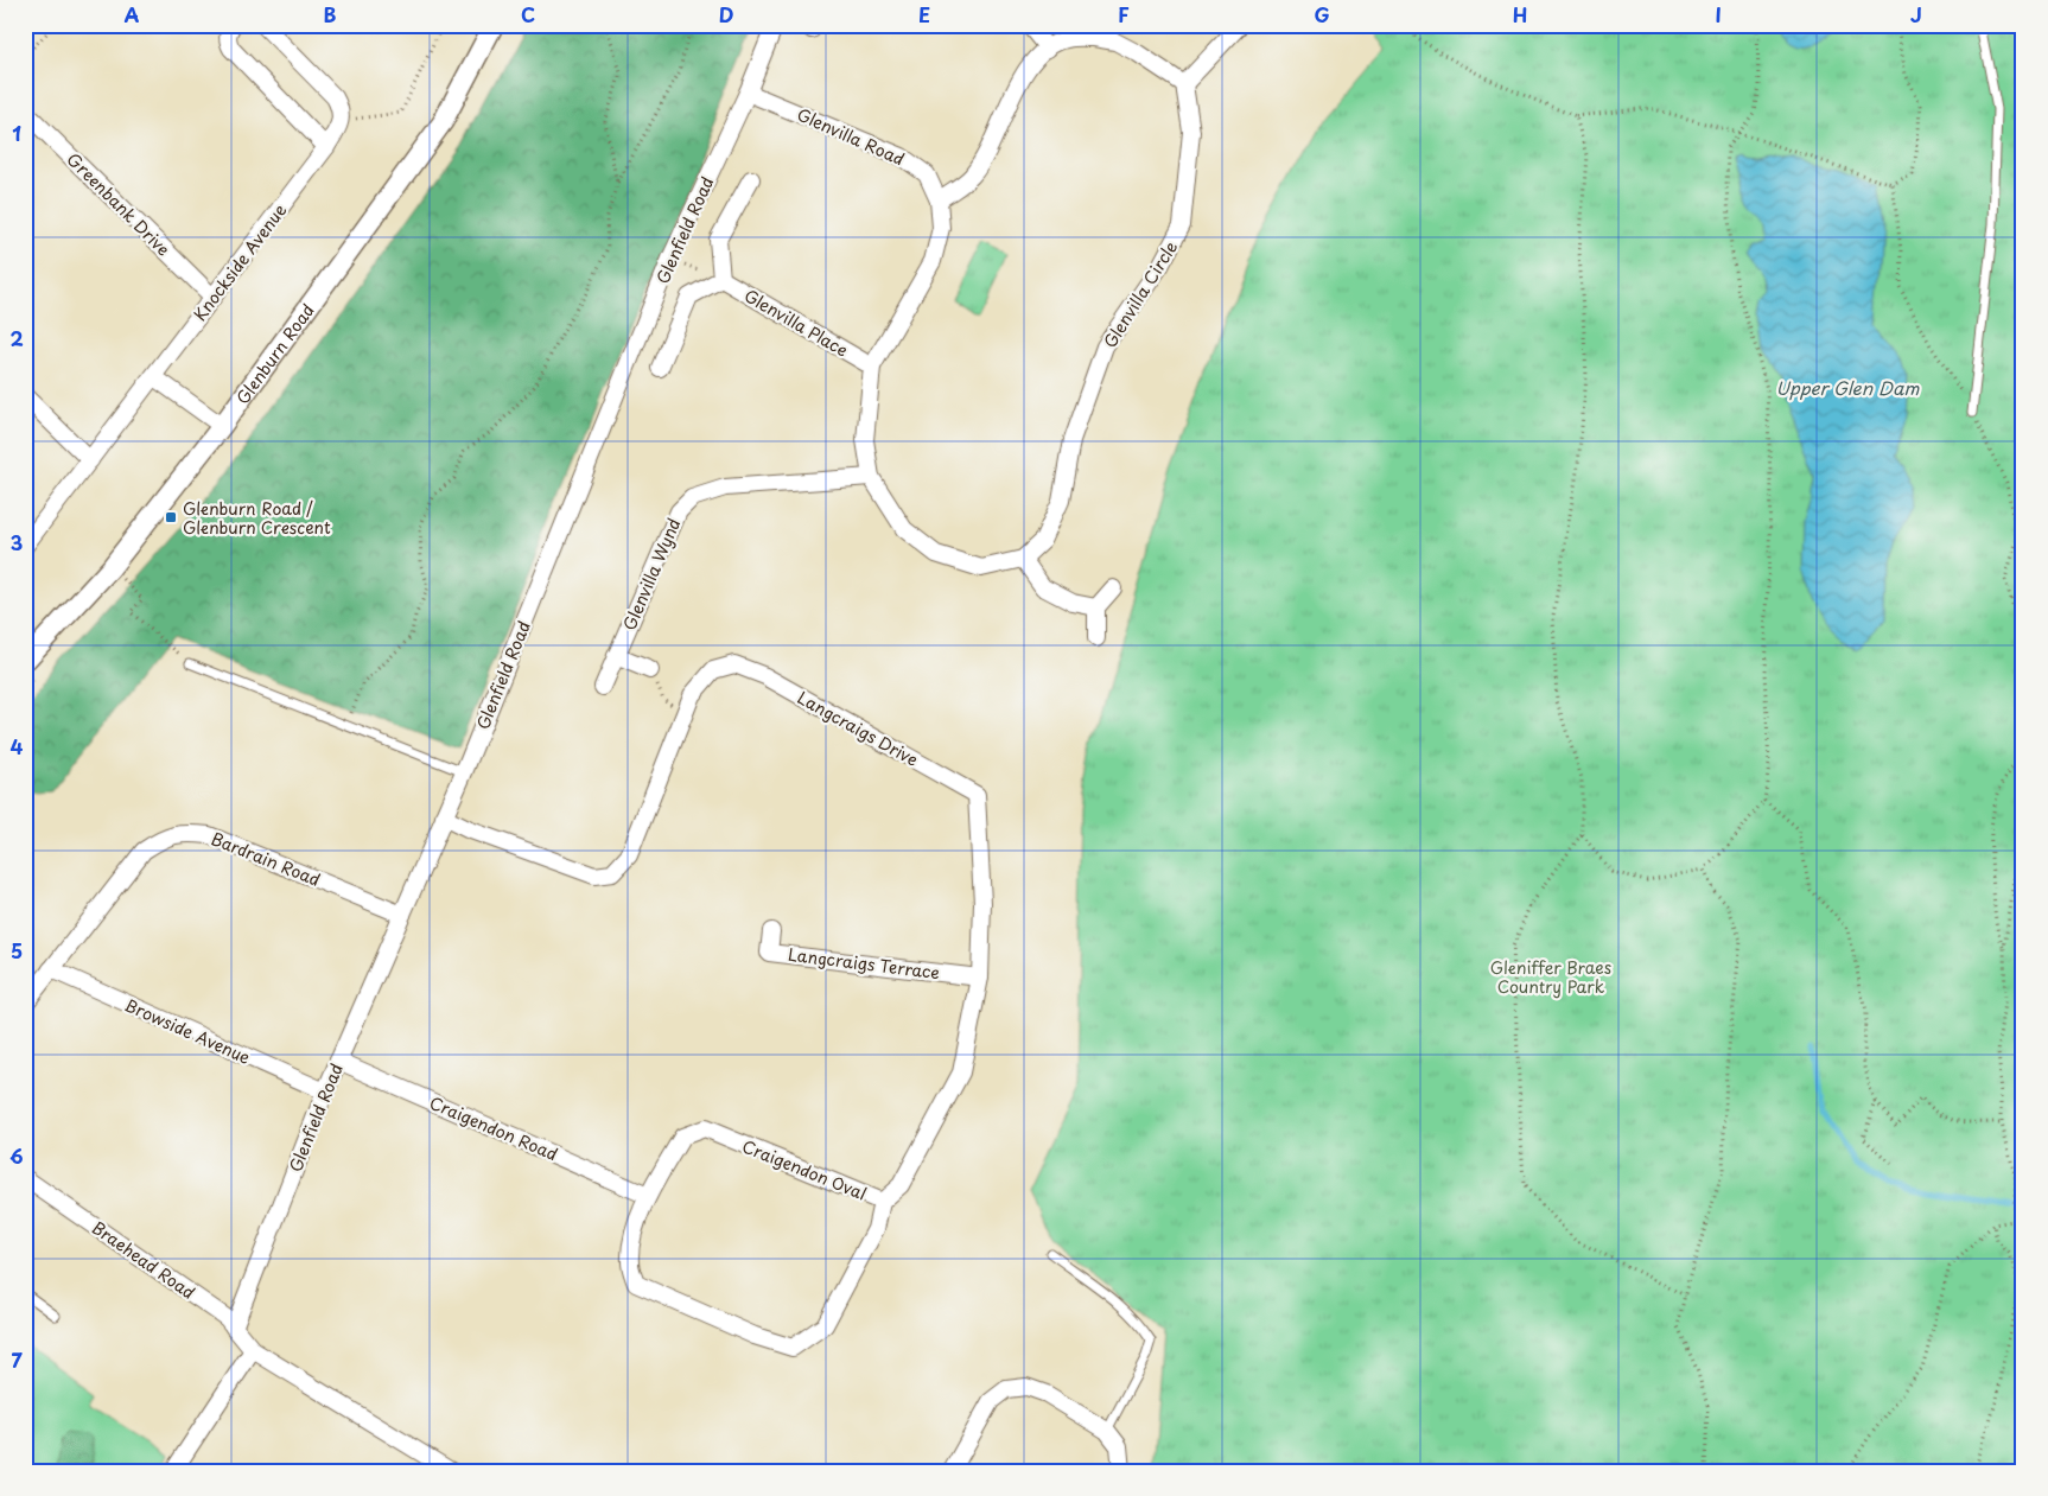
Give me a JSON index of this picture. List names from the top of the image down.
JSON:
{
  "streets": {
    "street": [
      "Glenvilla Road",
      "Greenbank Drive",
      "Glenfield Road",
      "Knockside Avenue",
      "Glenvilla Circle",
      "Glenvilla Place",
      "Glenburn Road",
      "Glenvilla Wynd",
      "Langcraigs Drive",
      "Bardrain Road",
      "Langcraigs Terrace",
      "Browside Avenue",
      "Craigendon Road",
      "Craigendon Oval",
      "Braehead Road"
    ]
  },
  "crossings": [
    ["Glenvilla Road", "Glenfield Road"],
    ["Greenbank Drive", "Knockside Avenue"],
    ["Glenfield Road", "Langcraigs Drive"],
    ["Glenfield Road", "Bardrain Road"],
    ["Glenfield Road", "Browside Avenue"],
    ["Glenfield Road", "Craigendon Road"],
    ["Glenfield Road", "Braehead Road"],
    ["Langcraigs Drive", "Langcraigs Terrace"],
    ["Langcraigs Drive", "Craigendon Oval"],
    ["Bardrain Road", "Browside Avenue"],
    ["Craigendon Road", "Craigendon Oval"]
  ],
  "water": ["Upper Glen Dam"],
  "parks": ["Gleniffer Braes Country Park"],
  "places": {
    "transit": ["Glenburn Road / Glenburn Crescent"]
  },
  "grid": {
    "columns": [
      "A",
      "B",
      "C",
      "D",
      "E",
      "F",
      "G",
      "H",
      "I",
      "J"
    ],
    "rows": [
      "1",
      "2",
      "3",
      "4",
      "5",
      "6",
      "7"
    ]
  }
}
